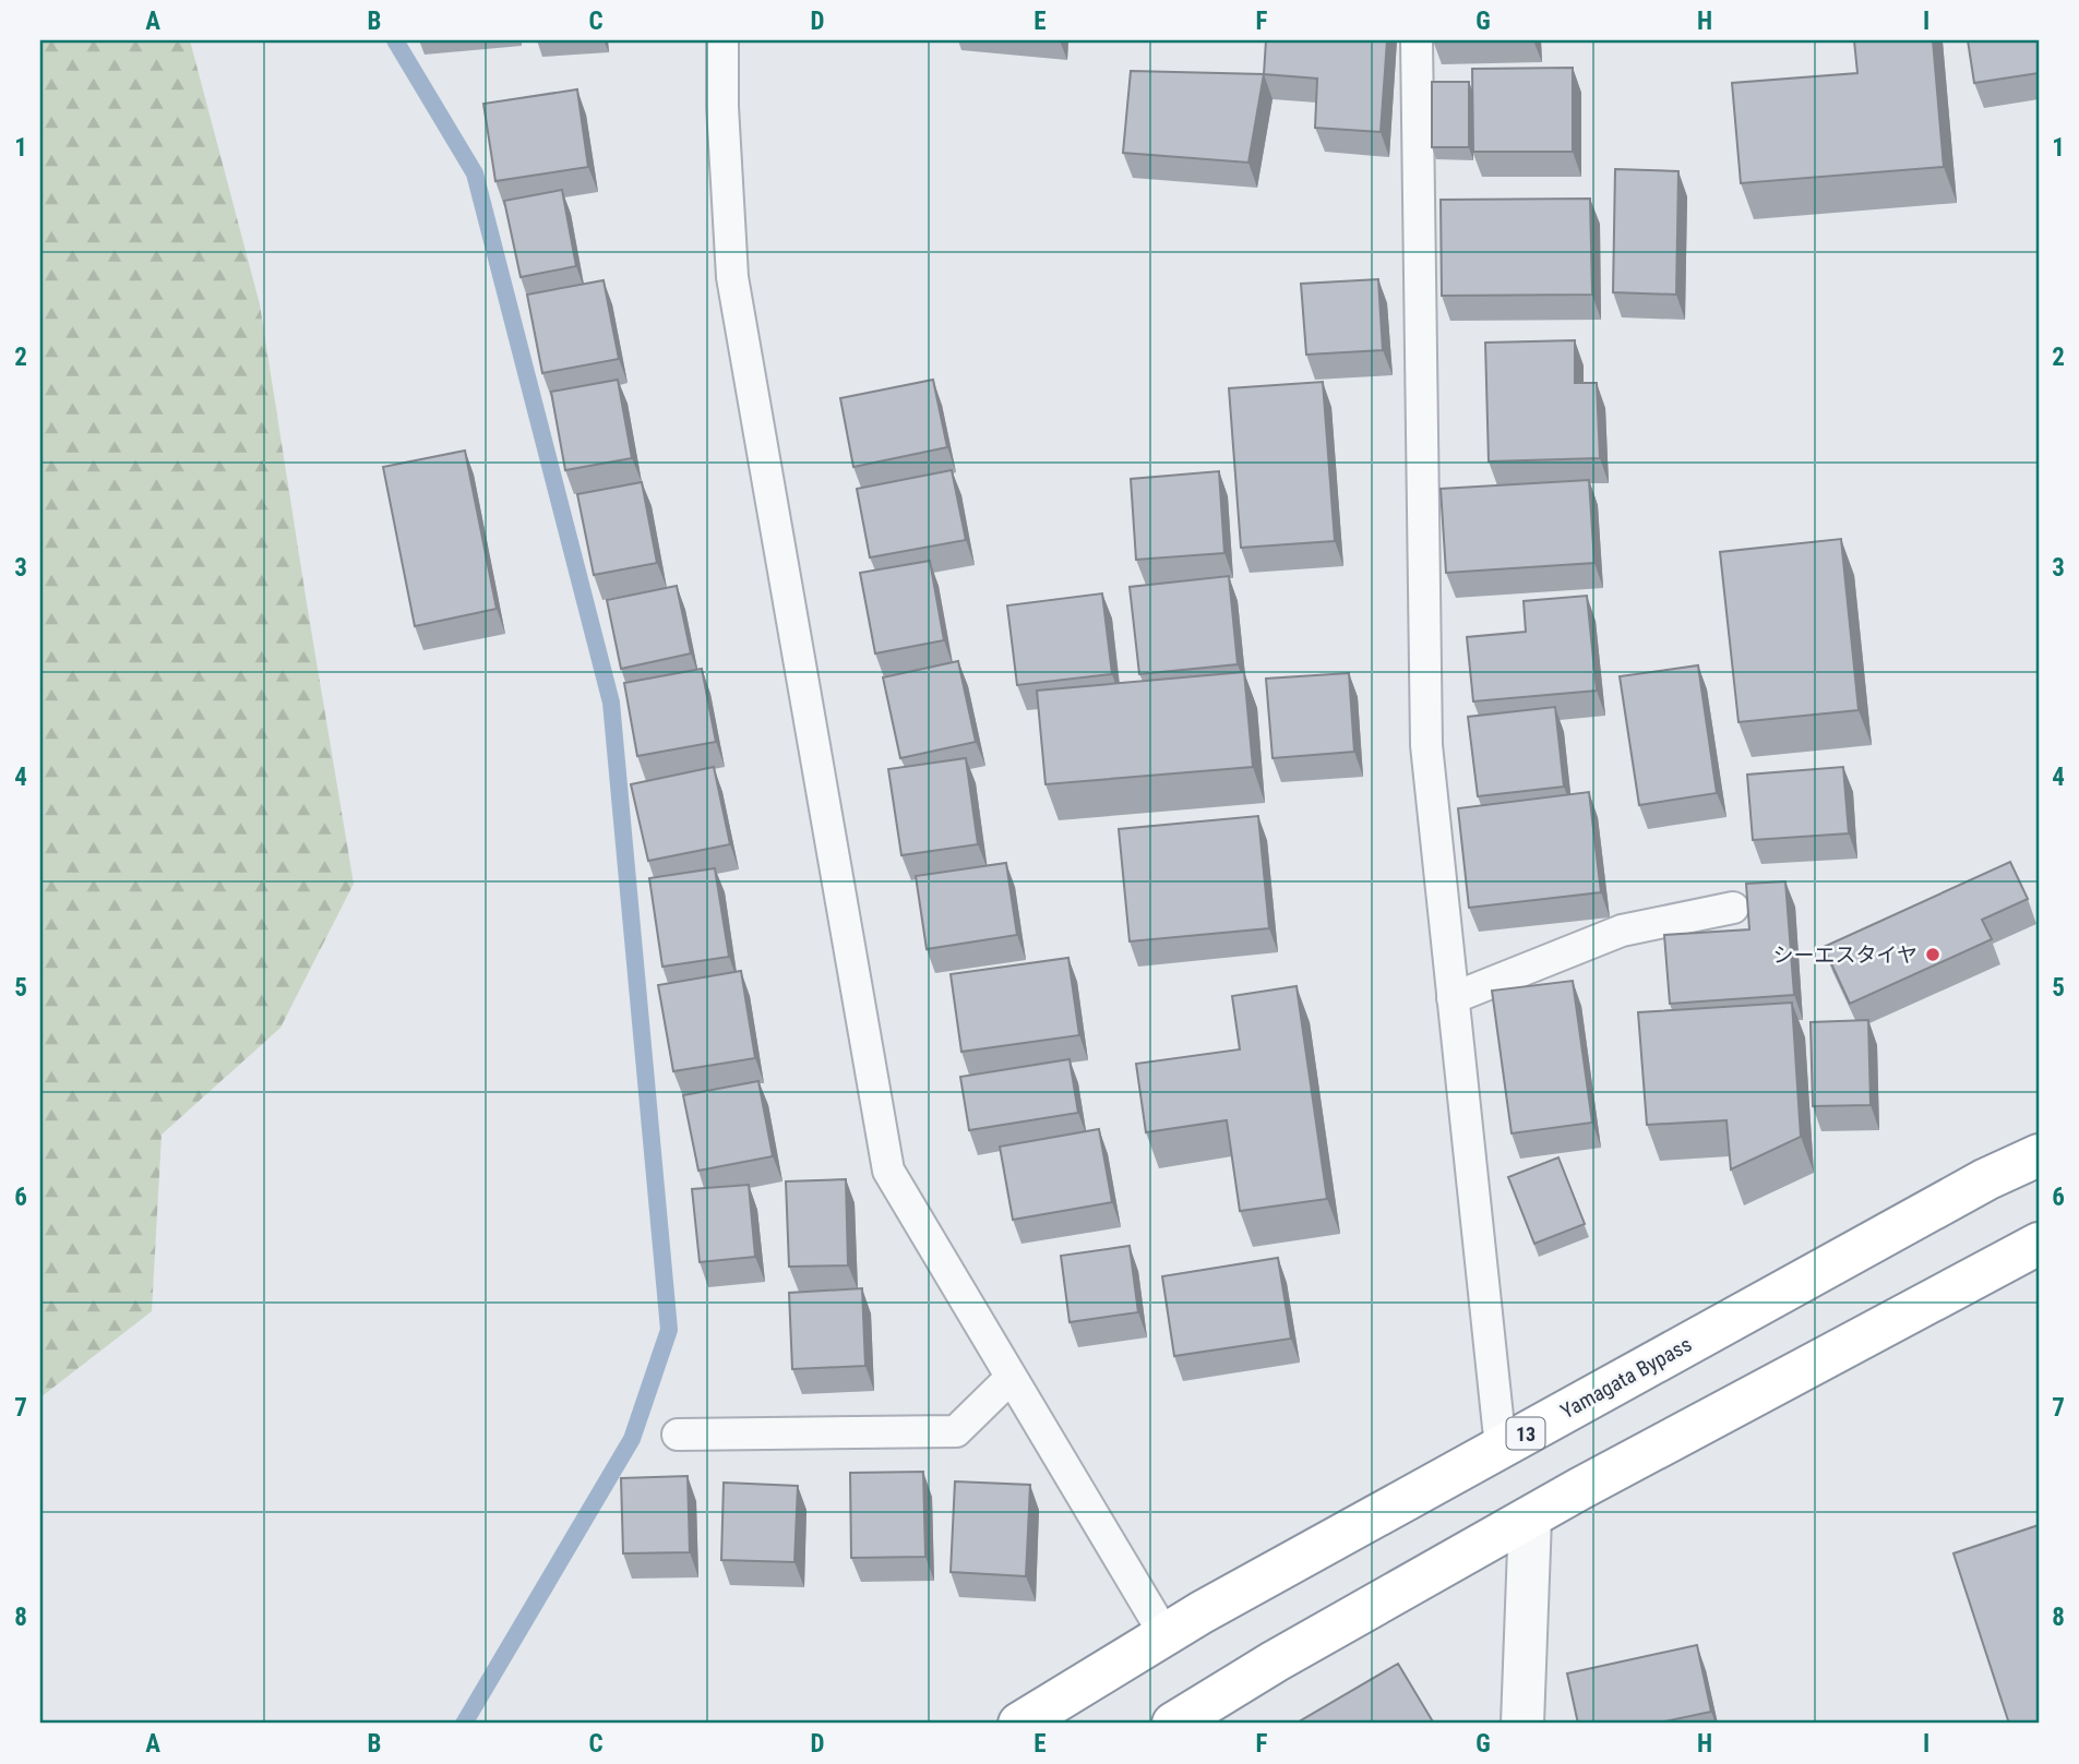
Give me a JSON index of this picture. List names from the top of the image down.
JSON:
{
  "streets": {
    "highway": ["Yamagata Bypass", "13"]
  },
  "places": ["シーエスタイヤ"],
  "grid": {
    "columns": [
      "A",
      "B",
      "C",
      "D",
      "E",
      "F",
      "G",
      "H",
      "I"
    ],
    "rows": [
      "1",
      "2",
      "3",
      "4",
      "5",
      "6",
      "7",
      "8"
    ]
  }
}
